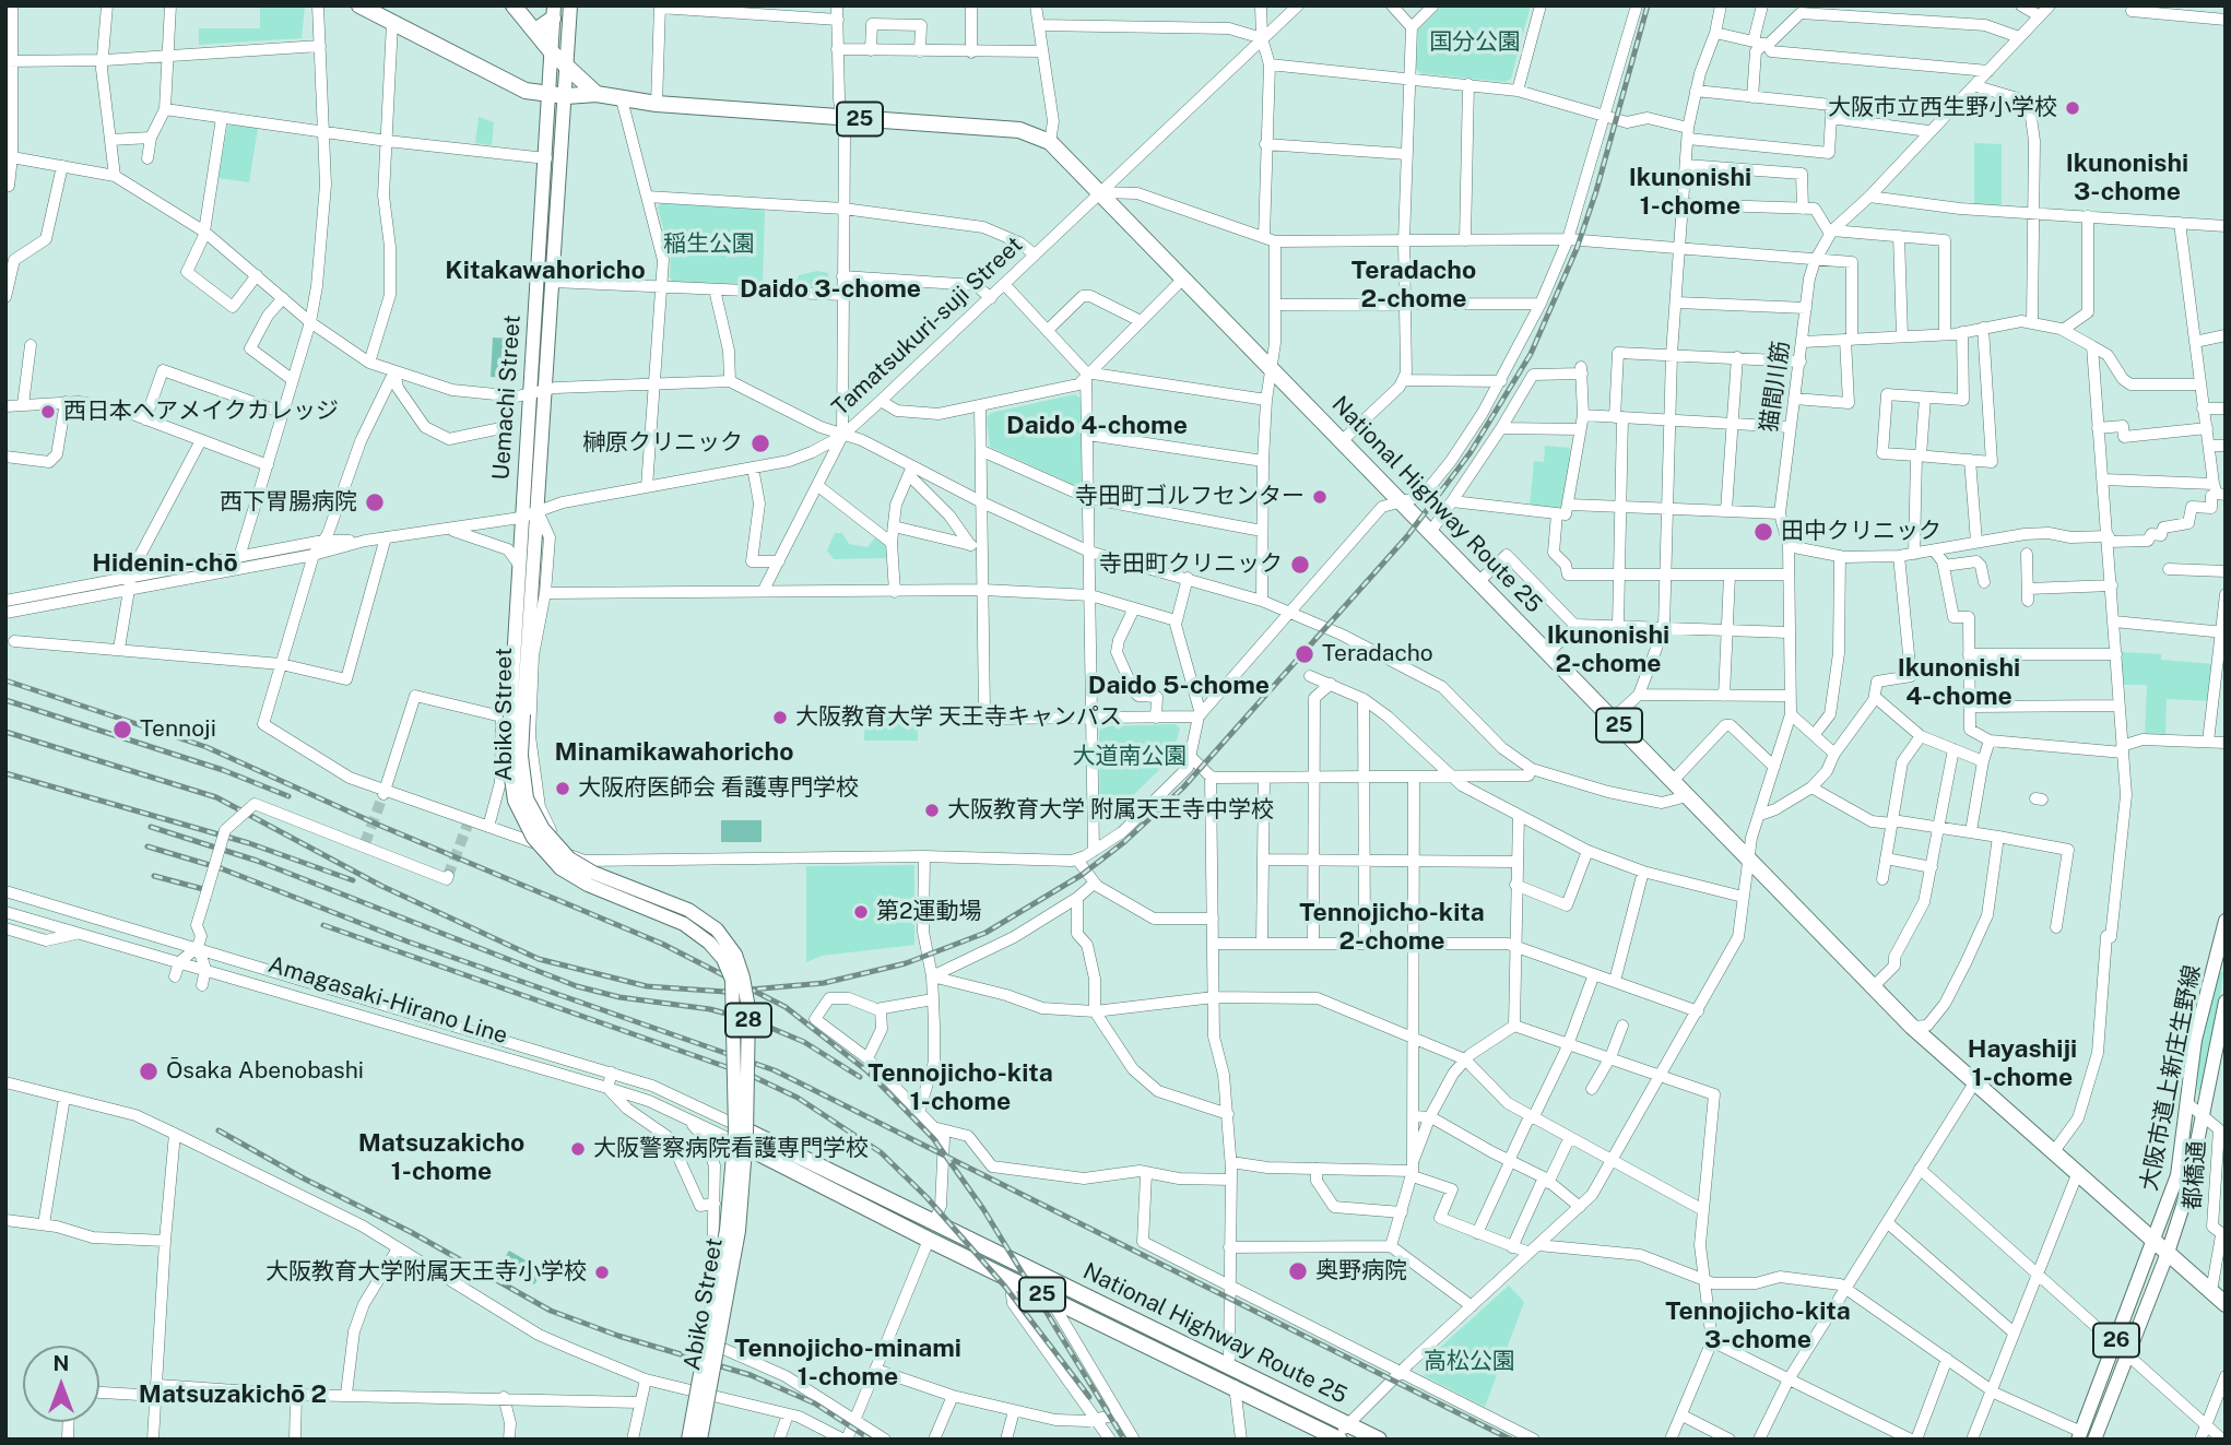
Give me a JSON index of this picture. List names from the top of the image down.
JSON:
{
  "streets": {
    "highway": ["25", "National Highway Route 25"],
    "main road": [
      "Uemachi Street",
      "Abiko Street",
      "28",
      "大阪市道上新庄生野線",
      "26"
    ],
    "street": [
      "Tamatsukuri-suji Street",
      "猫間川筋",
      "Amagasaki-Hirano Line",
      "都橋通"
    ]
  },
  "crossings": [
    ["Tamatsukuri-suji Street", "Uemachi Street"],
    ["Tamatsukuri-suji Street", "National Highway Route 25"],
    ["Tamatsukuri-suji Street", "Abiko Street"],
    ["猫間川筋", "National Highway Route 25"],
    ["Uemachi Street", "National Highway Route 25"],
    ["Uemachi Street", "Abiko Street"],
    ["National Highway Route 25", "Amagasaki-Hirano Line"],
    ["National Highway Route 25", "大阪市道上新庄生野線"],
    ["National Highway Route 25", "26"],
    ["大阪市道上新庄生野線", "都橋通"],
    ["大阪市道上新庄生野線", "26"]
  ],
  "districts": [
    "Ikunonishi 3-chome",
    "Ikunonishi 1-chome",
    "Kitakawahoricho",
    "Teradacho 2-chome",
    "Daido 3-chome",
    "Daido 4-chome",
    "Hidenin-chō",
    "Ikunonishi 2-chome",
    "Ikunonishi 4-chome",
    "Daido 5-chome",
    "Minamikawahoricho",
    "Tennojicho-kita 2-chome",
    "Hayashiji 1-chome",
    "Tennojicho-kita 1-chome",
    "Matsuzakicho 1-chome",
    "Tennojicho-kita 3-chome",
    "Tennojicho-minami 1-chome",
    "Matsuzakichō 2"
  ],
  "parks": [
    "国分公園",
    "稲生公園",
    "大道南公園",
    "高松公園"
  ],
  "places": [
    "大阪市立西生野小学校",
    "西日本ヘアメイクカレッジ",
    "榊原クリニック",
    "寺田町ゴルフセンター",
    "西下胃腸病院",
    "田中クリニック",
    "寺田町クリニック",
    "Teradacho",
    "大阪教育大学 天王寺キャンパス",
    "Tennoji",
    "大阪府医師会 看護専門学校",
    "大阪教育大学 附属天王寺中学校",
    "第2運動場",
    "Ōsaka Abenobashi",
    "大阪警察病院看護専門学校",
    "奥野病院",
    "大阪教育大学附属天王寺小学校"
  ],
  "north": "top"
}
